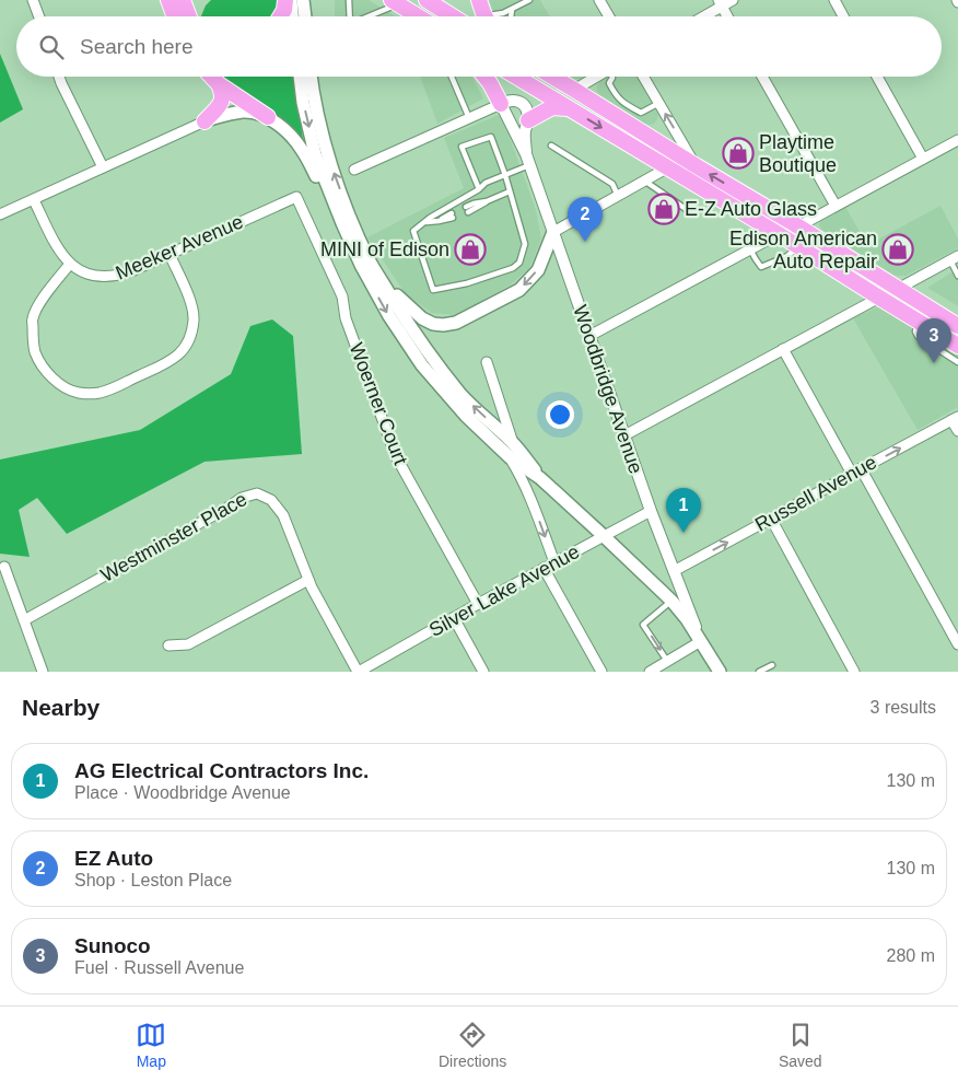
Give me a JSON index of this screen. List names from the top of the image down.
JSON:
{
  "streets": {
    "main road": ["Woodbridge Avenue"],
    "street": [
      "Meeker Avenue",
      "Woerner Court",
      "Russell Avenue",
      "Westminster Place",
      "Silver Lake Avenue"
    ]
  },
  "crossings": [
    ["Meeker Avenue", "Woerner Court"],
    ["Woodbridge Avenue", "Russell Avenue"],
    ["Woodbridge Avenue", "Silver Lake Avenue"],
    ["Woerner Court", "Silver Lake Avenue"],
    ["Westminster Place", "Silver Lake Avenue"]
  ],
  "one_way": ["Russell Avenue"],
  "places": {
    "shop": [
      "Playtime Boutique",
      "E-Z Auto Glass",
      "MINI of Edison",
      "Edison American Auto Repair"
    ]
  },
  "page": {
    "search": "Search here",
    "pins": ["2", "3", "1"],
    "heading": ["Nearby", "3 results"],
    "list": [
      {
        "mark": "1",
        "name": "AG Electrical Contractors Inc.",
        "note": "Place · Woodbridge Avenue",
        "value": "130 m"
      },
      {
        "mark": "2",
        "name": "EZ Auto",
        "note": "Shop · Leston Place",
        "value": "130 m"
      },
      {
        "mark": "3",
        "name": "Sunoco",
        "note": "Fuel · Russell Avenue",
        "value": "280 m"
      }
    ],
    "nav": ["Map", "Directions", "Saved"]
  }
}
